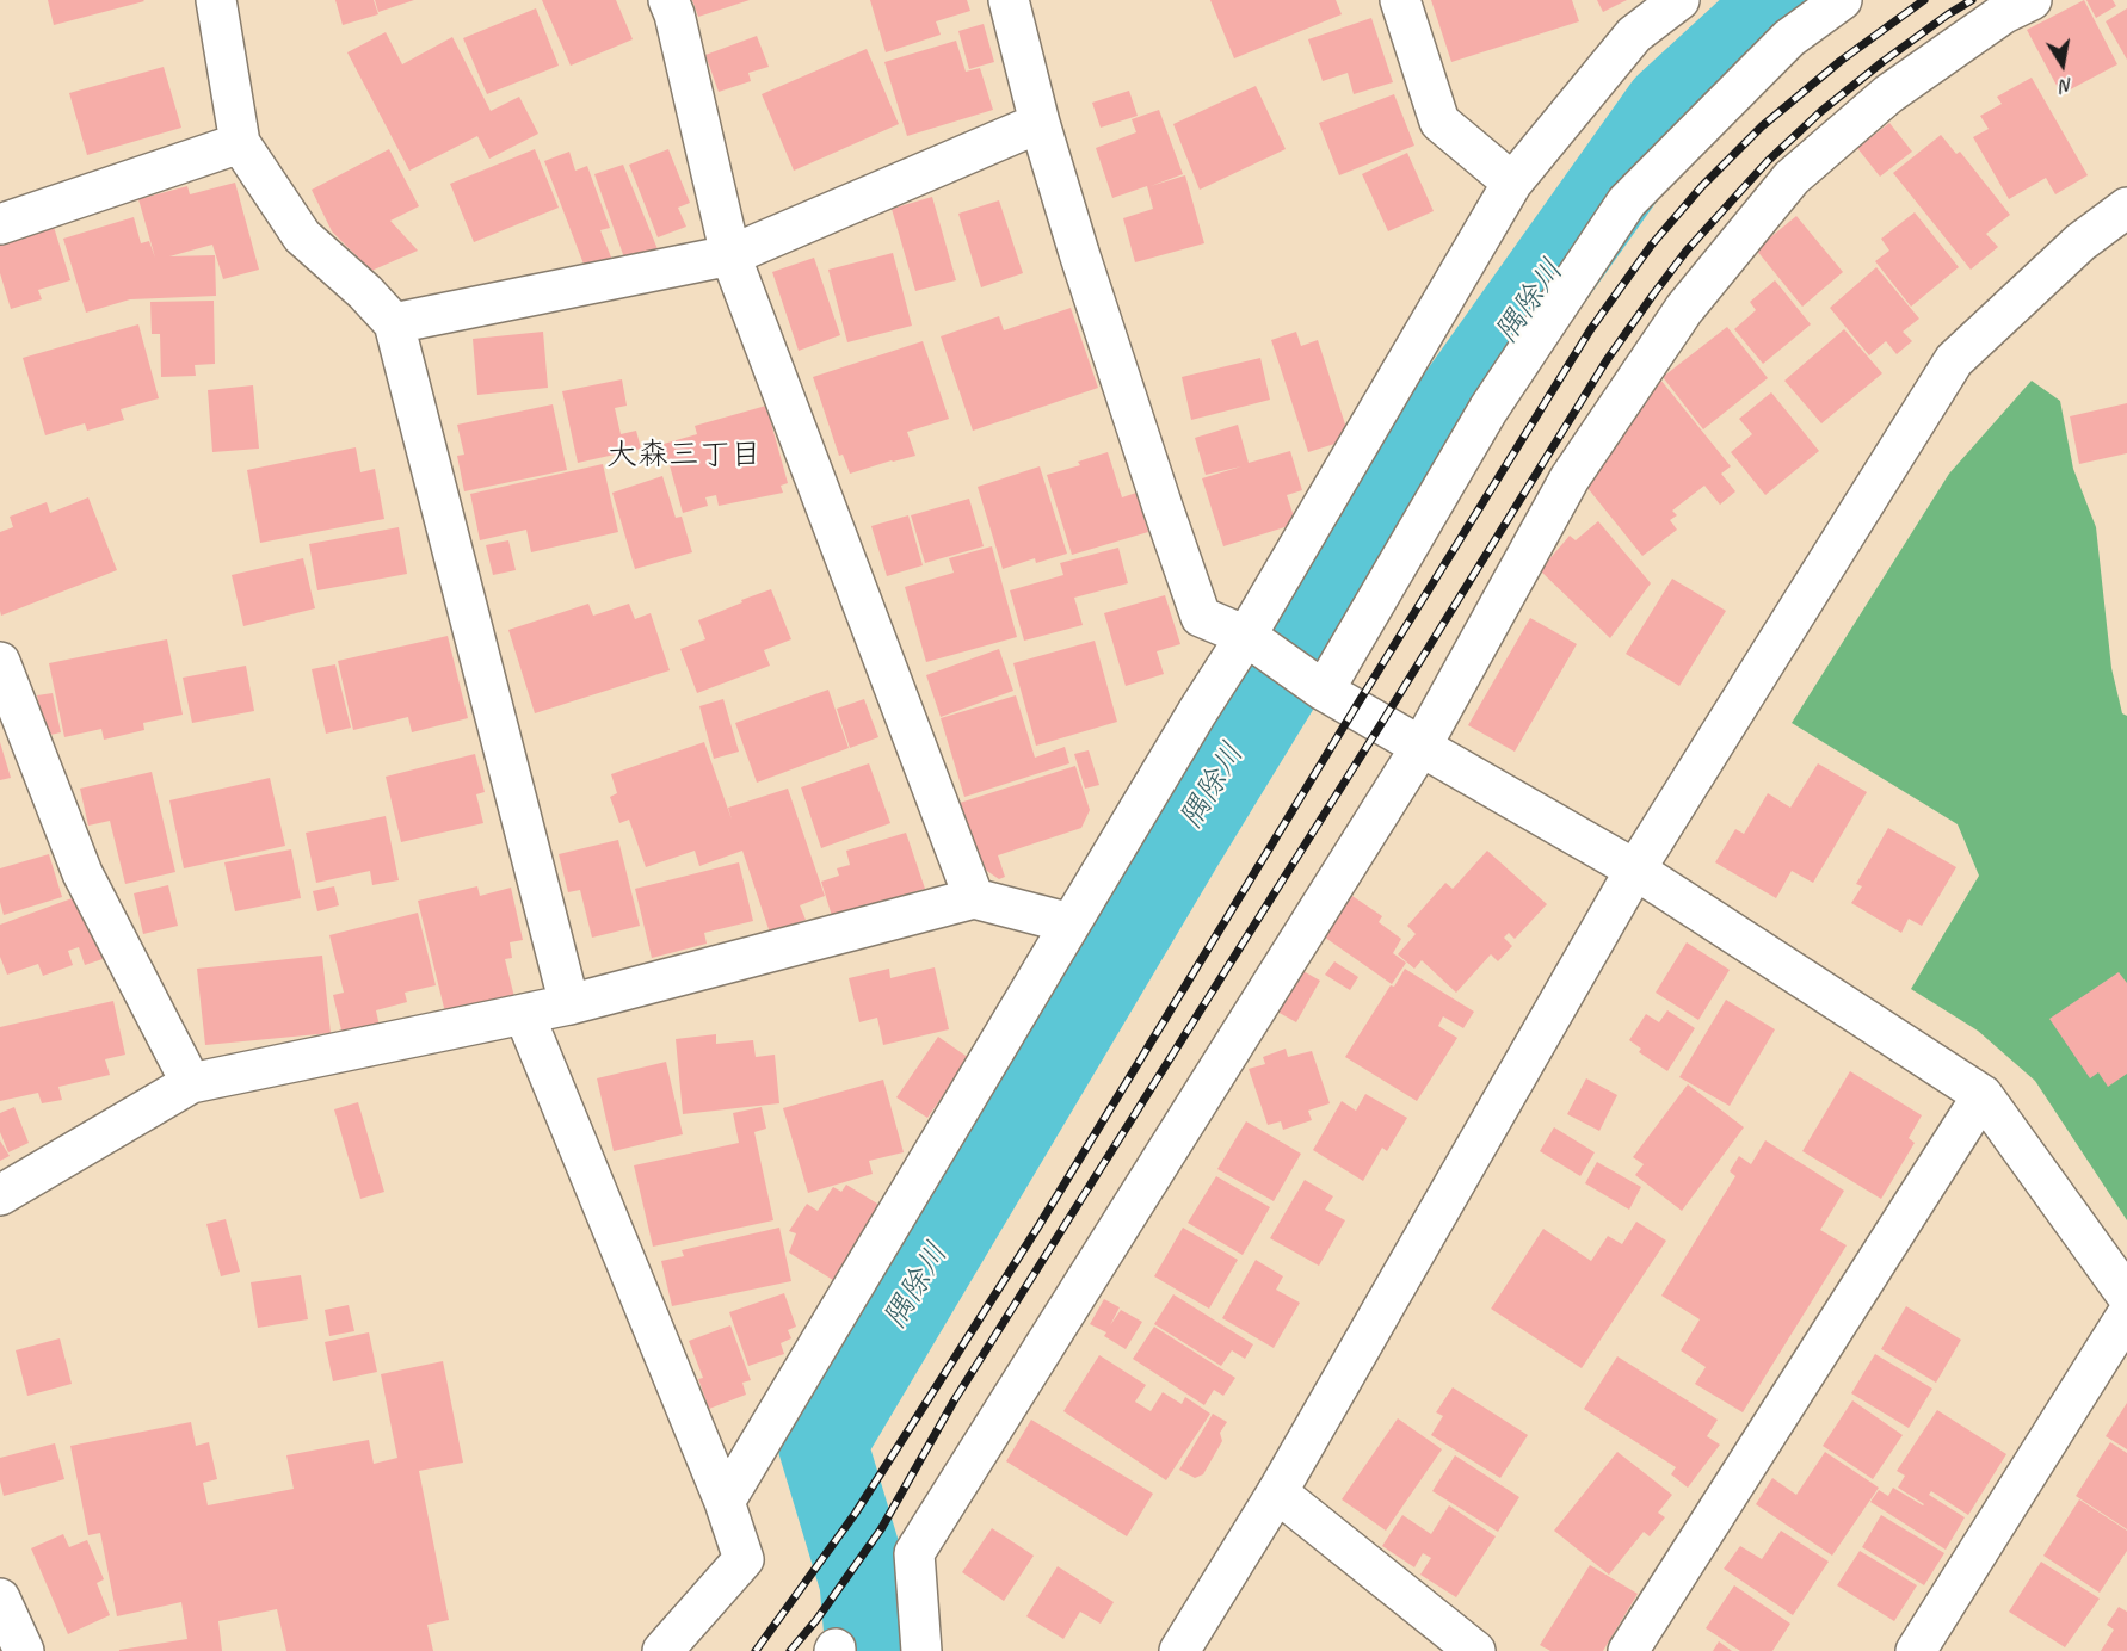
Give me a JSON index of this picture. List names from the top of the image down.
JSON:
{
  "districts": ["大森三丁目"],
  "water": ["隅除川"],
  "north": "bottom"
}
